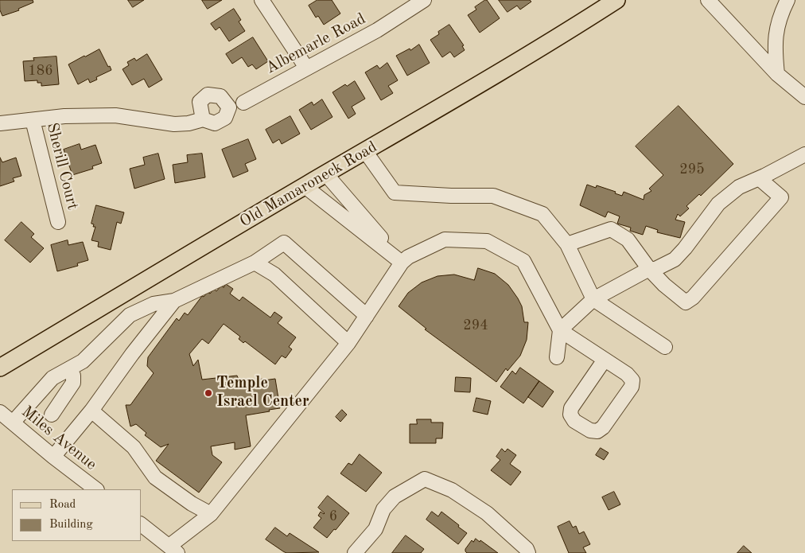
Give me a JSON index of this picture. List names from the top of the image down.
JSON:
{
  "streets": {
    "main road": ["Old Mamaroneck Road"],
    "street": ["Albemarle Road", "Sherill Court", "Miles Avenue"]
  },
  "places": ["Temple Israel Center"],
  "house_numbers": [
    "186",
    "295",
    "294",
    "6"
  ],
  "legend": ["Road", "Building"]
}
